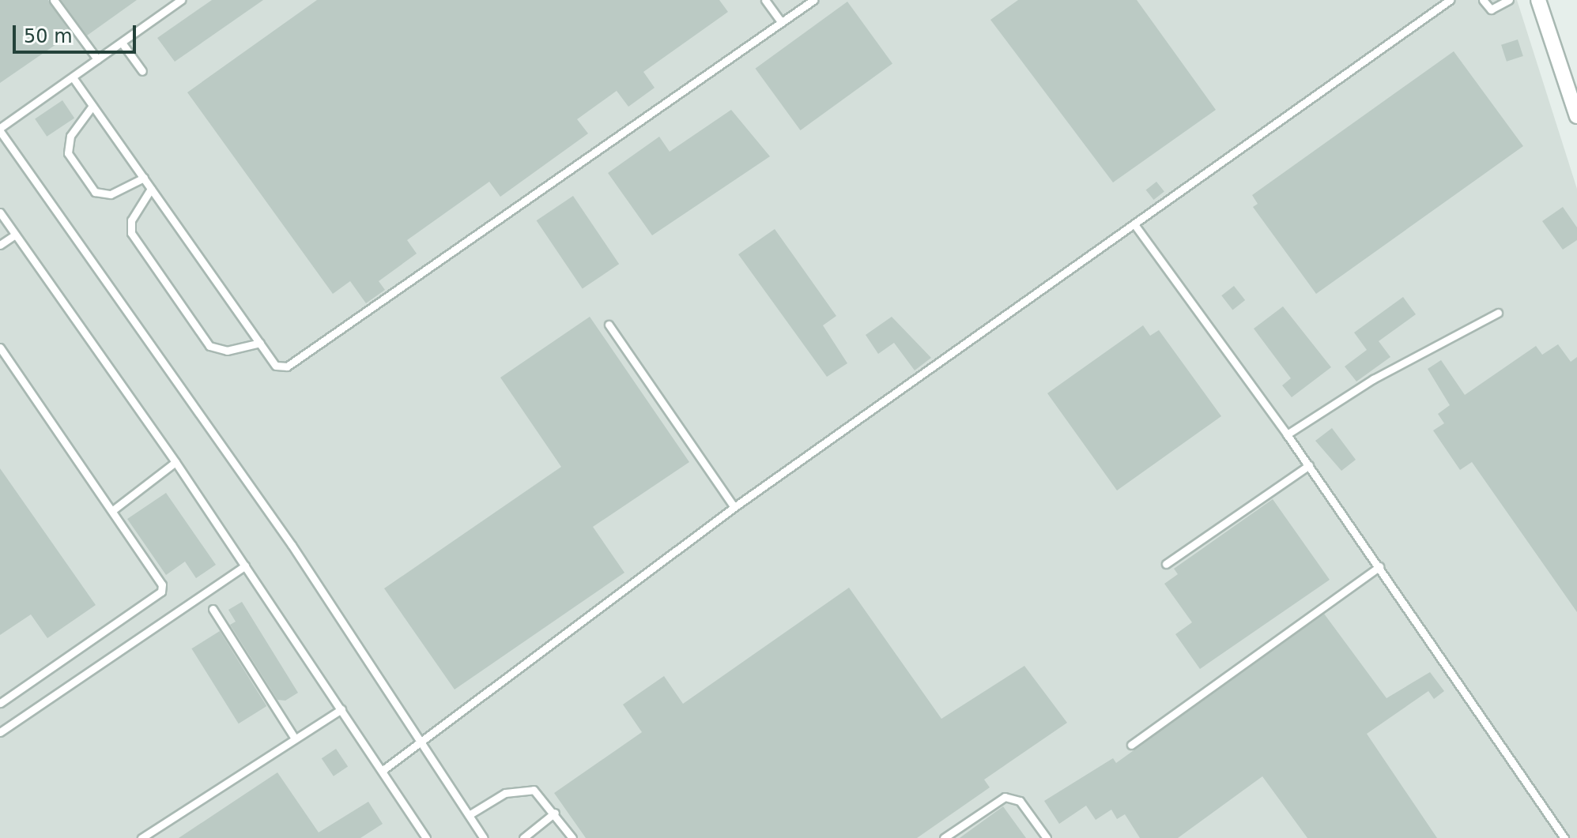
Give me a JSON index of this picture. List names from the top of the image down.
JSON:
{
  "scale_bar": "50 m"
}
